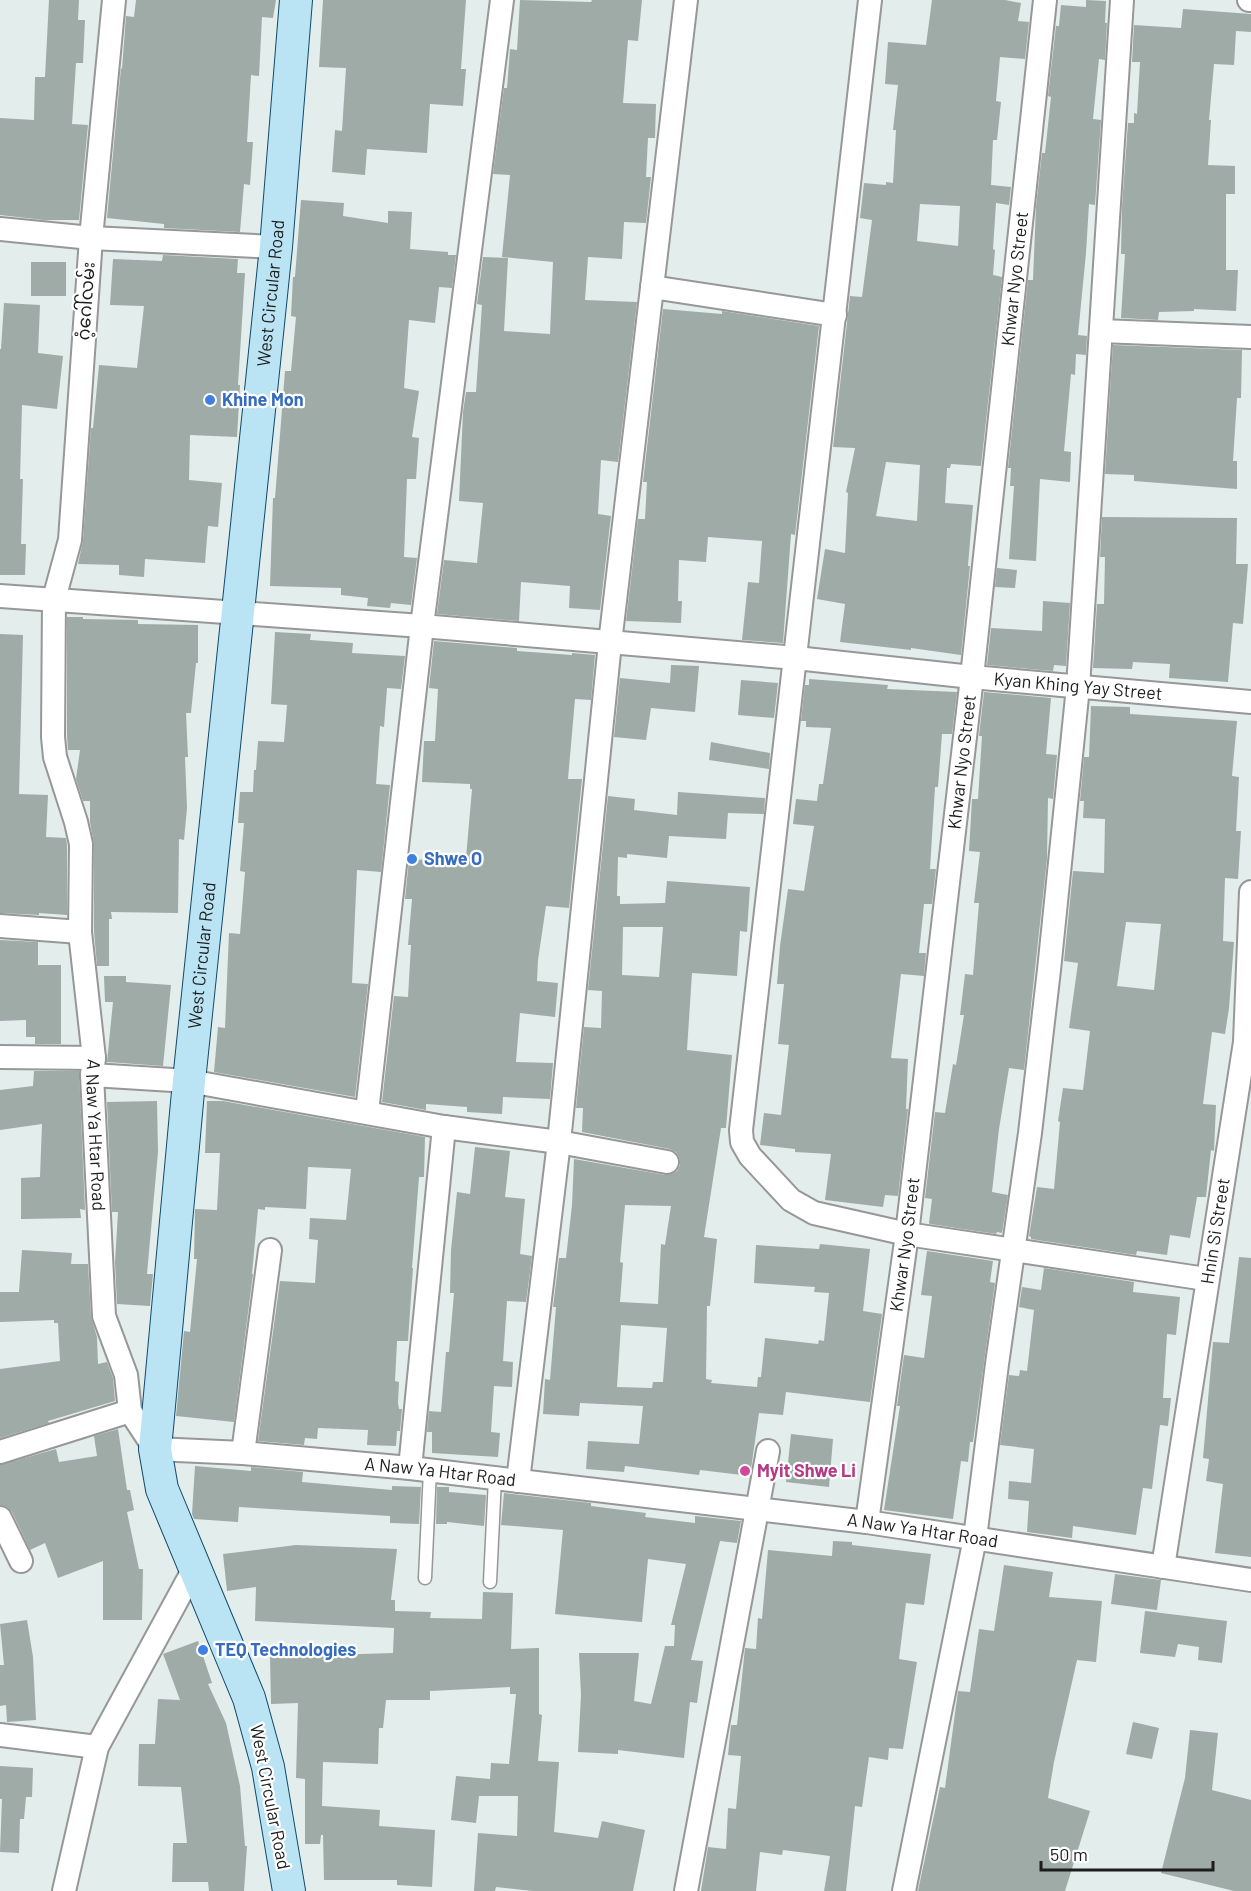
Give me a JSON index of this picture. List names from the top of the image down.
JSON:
{
  "streets": {
    "street": [
      "Khwar Nyo Street",
      "West Circular Road",
      "ဂံ့ဂေါ်လမ်း",
      "Kyan Khing Yay Street",
      "A Naw Ya Htar Road",
      "Hnin Si Street"
    ]
  },
  "crossings": [
    ["Khwar Nyo Street", "Kyan Khing Yay Street"],
    ["Khwar Nyo Street", "A Naw Ya Htar Road"],
    ["West Circular Road", "Kyan Khing Yay Street"],
    ["West Circular Road", "A Naw Ya Htar Road"],
    ["ဂံ့ဂေါ်လမ်း", "Kyan Khing Yay Street"],
    ["ဂံ့ဂေါ်လမ်း", "A Naw Ya Htar Road"],
    ["A Naw Ya Htar Road", "Hnin Si Street"]
  ],
  "places": [
    "Khine Mon",
    "Shwe O",
    "Myit Shwe Li",
    "TEQ Technologies"
  ],
  "scale_bar": "50 m"
}
